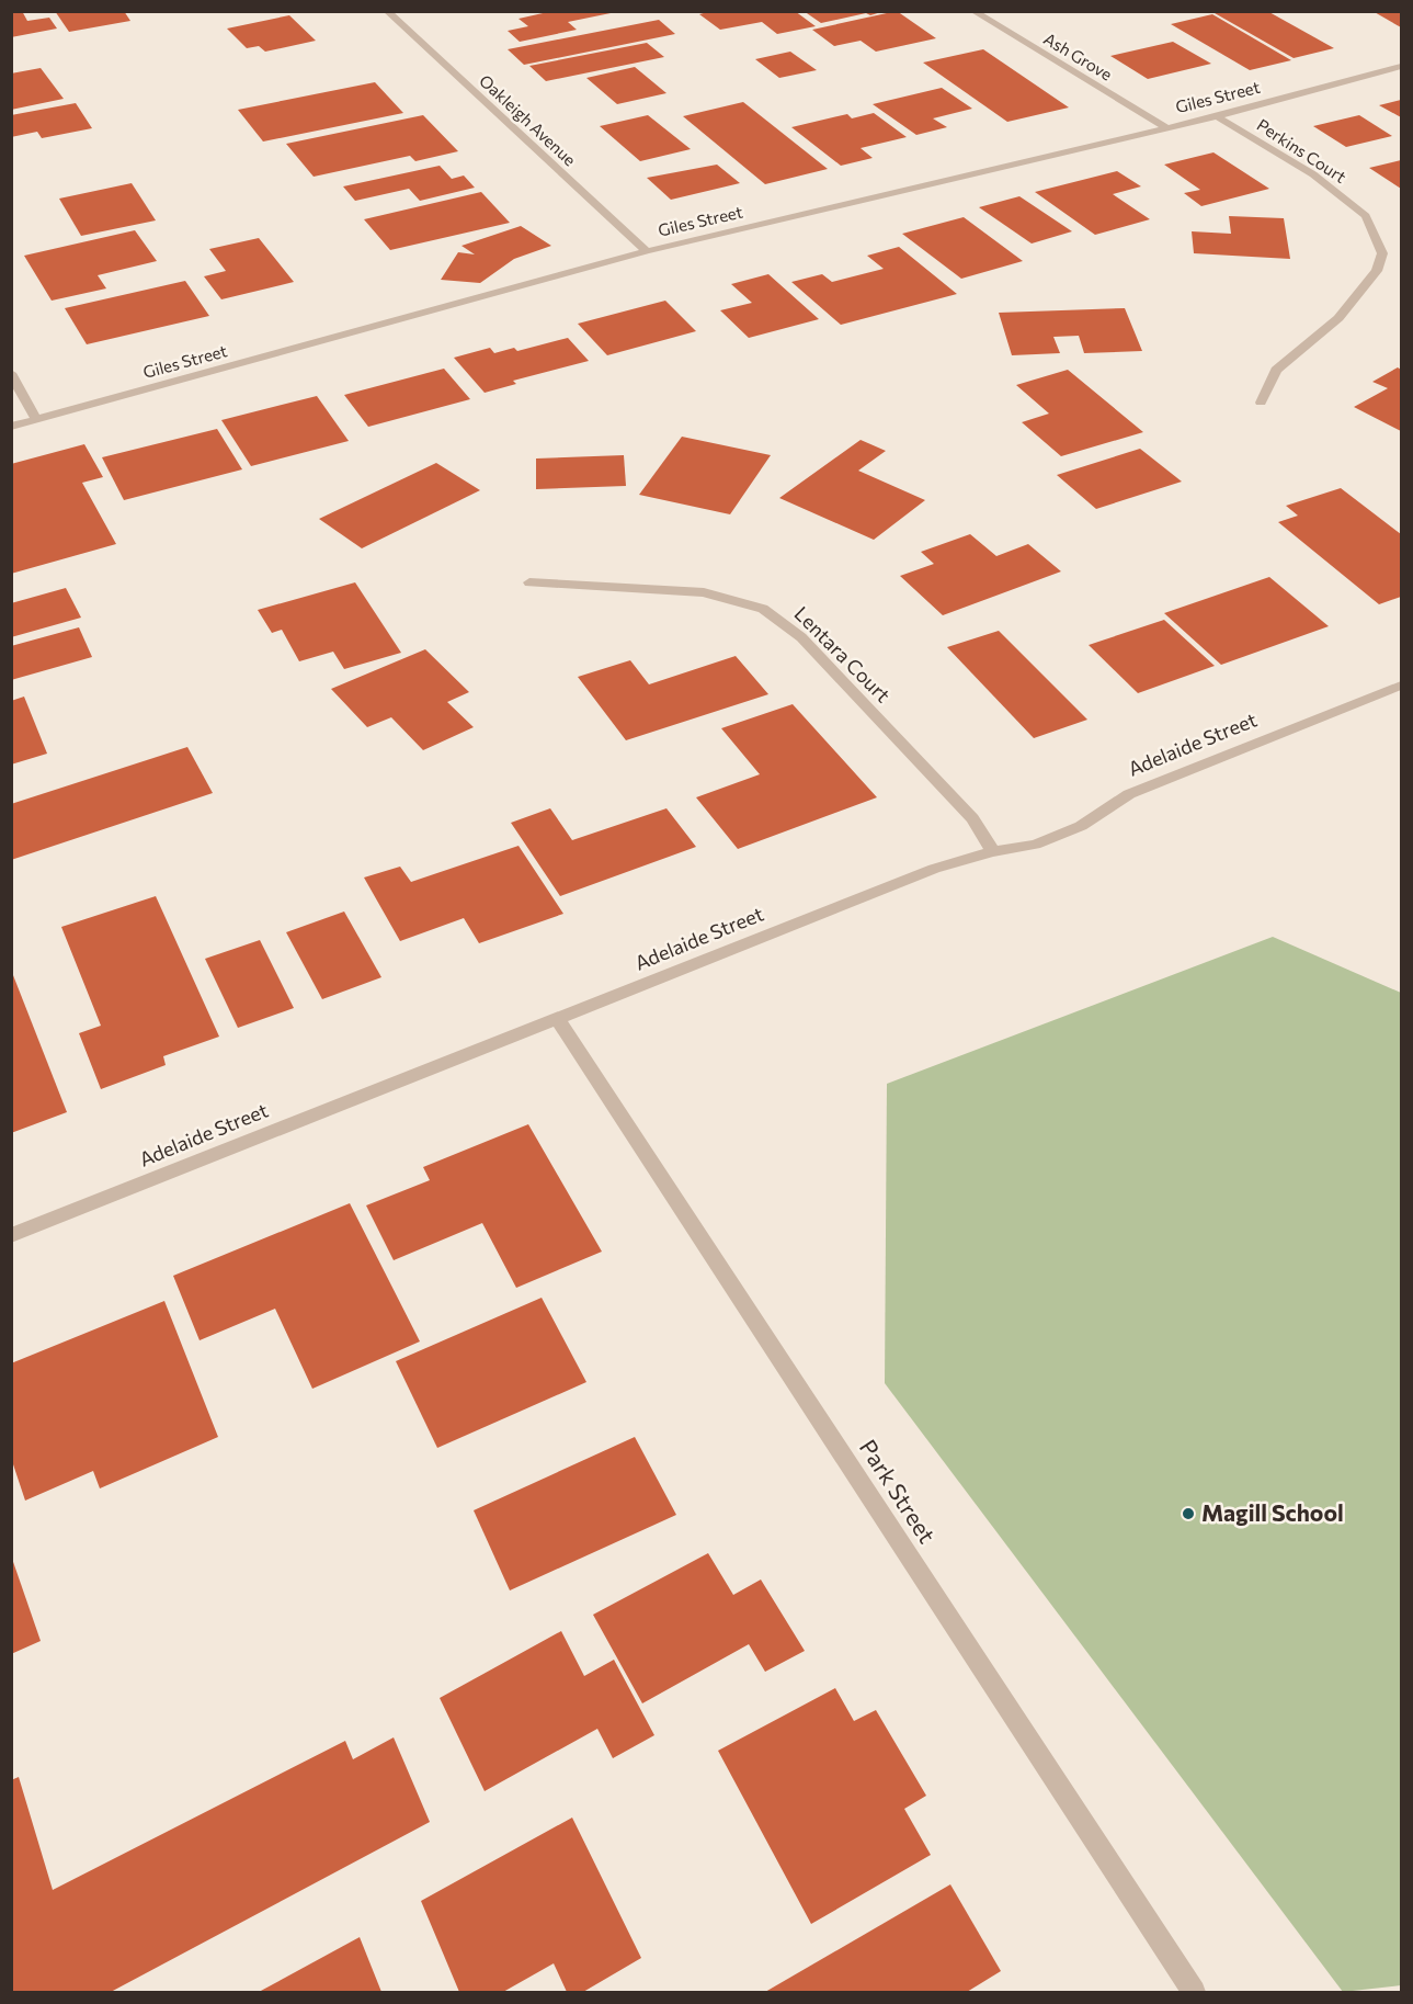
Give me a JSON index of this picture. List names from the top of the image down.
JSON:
{
  "streets": {
    "street": [
      "Ash Grove",
      "Giles Street",
      "Oakleigh Avenue",
      "Perkins Court",
      "Lentara Court",
      "Adelaide Street",
      "Park Street"
    ]
  },
  "crossings": [
    ["Ash Grove", "Giles Street"],
    ["Giles Street", "Oakleigh Avenue"],
    ["Giles Street", "Perkins Court"],
    ["Lentara Court", "Adelaide Street"],
    ["Adelaide Street", "Park Street"]
  ],
  "places": ["Magill School"]
}
